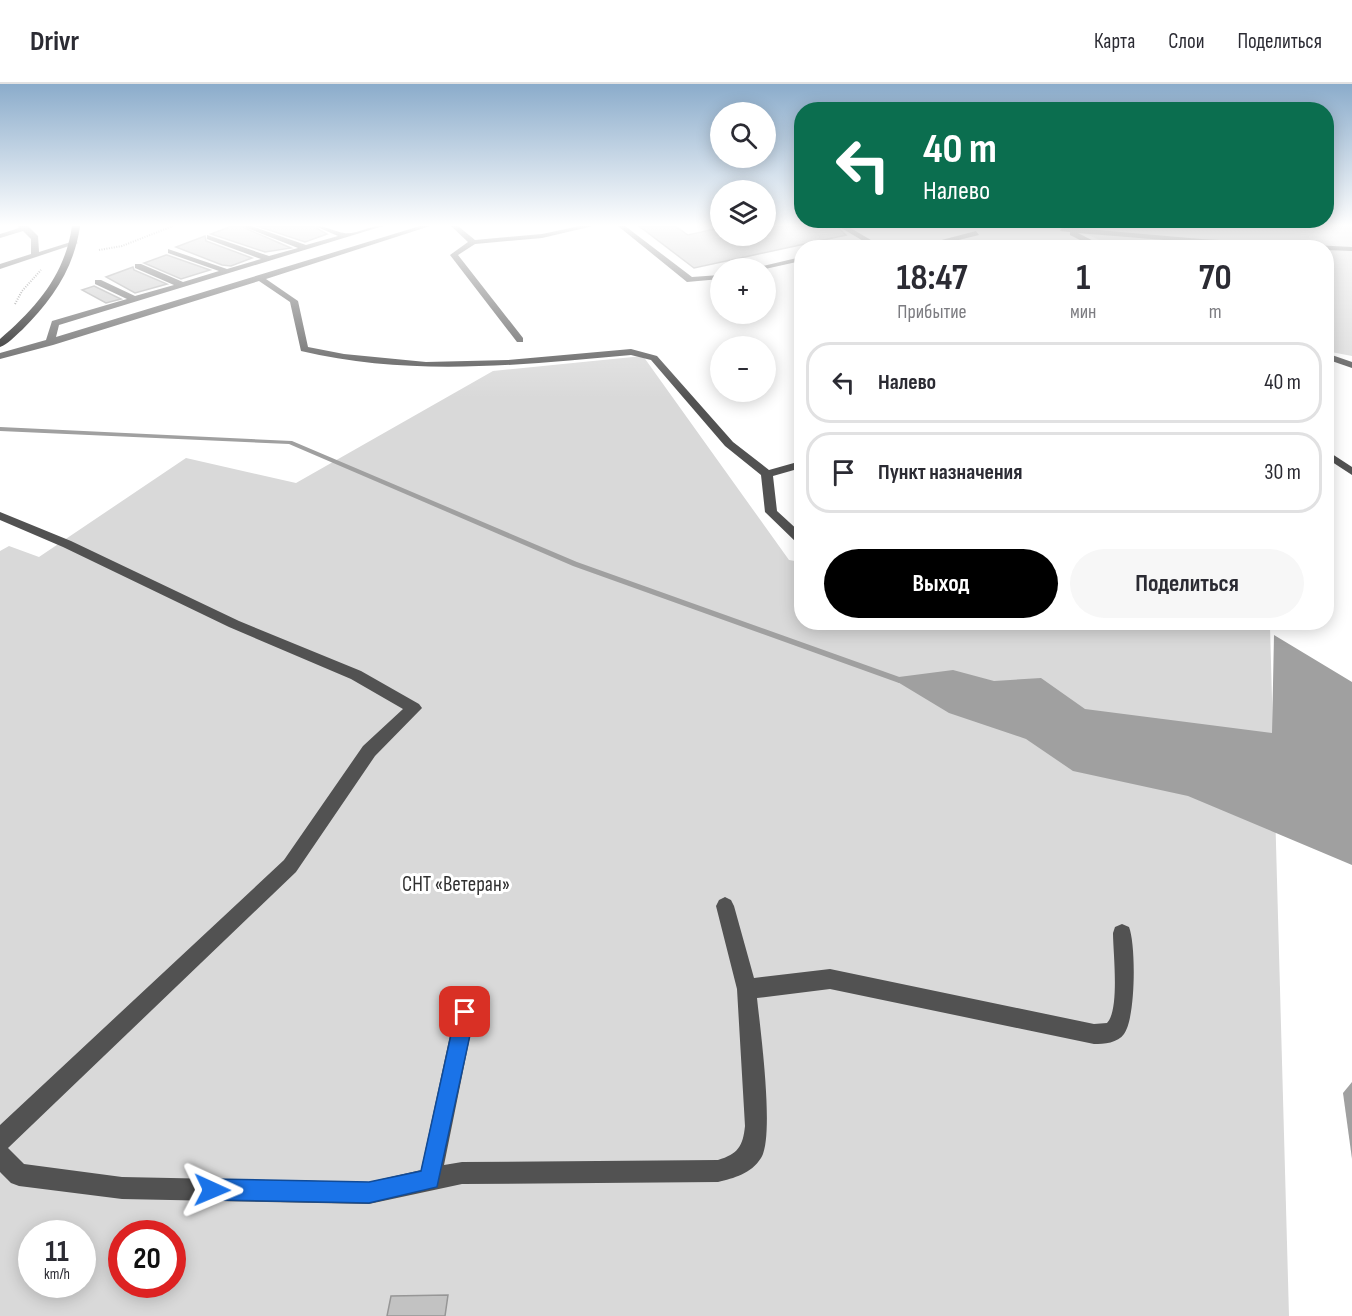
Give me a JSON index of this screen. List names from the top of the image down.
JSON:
{
  "parks": ["СНТ «Ветеран»"],
  "page": {
    "header": "Drivr",
    "nav": ["Карта", "Слои", "Поделиться"],
    "map_buttons": ["+", "−"],
    "turn": ["40 m", "Налево"],
    "eta": [
      "18:47",
      "Прибытие",
      "1",
      "мин",
      "70",
      "m"
    ],
    "list": [
      {
        "name": "Налево",
        "value": "40 m"
      },
      {
        "name": "Пункт назначения",
        "value": "30 m"
      }
    ],
    "buttons": ["Выход", "Поделиться"],
    "speed": "11 km/h",
    "limit": "20"
  }
}
